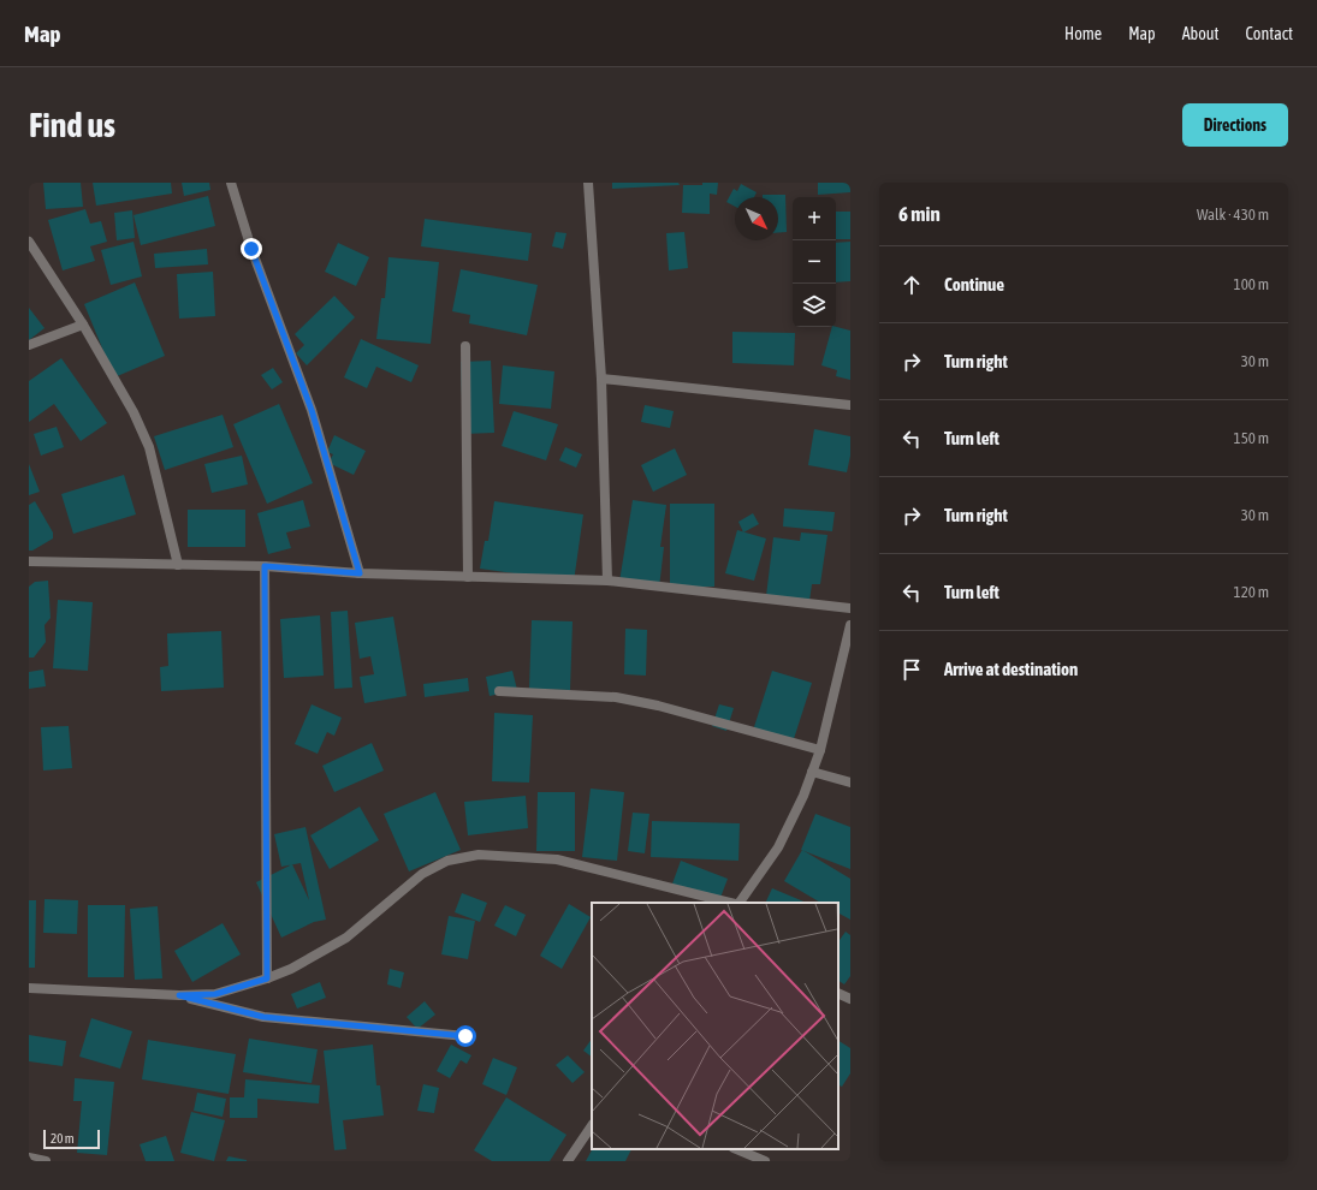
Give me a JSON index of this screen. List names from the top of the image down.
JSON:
{
  "scale_bar": "20 m",
  "north": "bottom right",
  "page": {
    "header": "Map",
    "nav": [
      "Home",
      "Map",
      "About",
      "Contact"
    ],
    "buttons": "Directions",
    "title": "Find us",
    "heading": ["6 min", "Walk · 430 m"],
    "map_buttons": ["+", "−"],
    "list": [
      ["Continue", "100 m"],
      ["Turn right", "30 m"],
      ["Turn left", "150 m"],
      ["Turn right", "30 m"],
      ["Turn left", "120 m"],
      "Arrive at destination"
    ],
    "scale": "20 m"
  }
}
